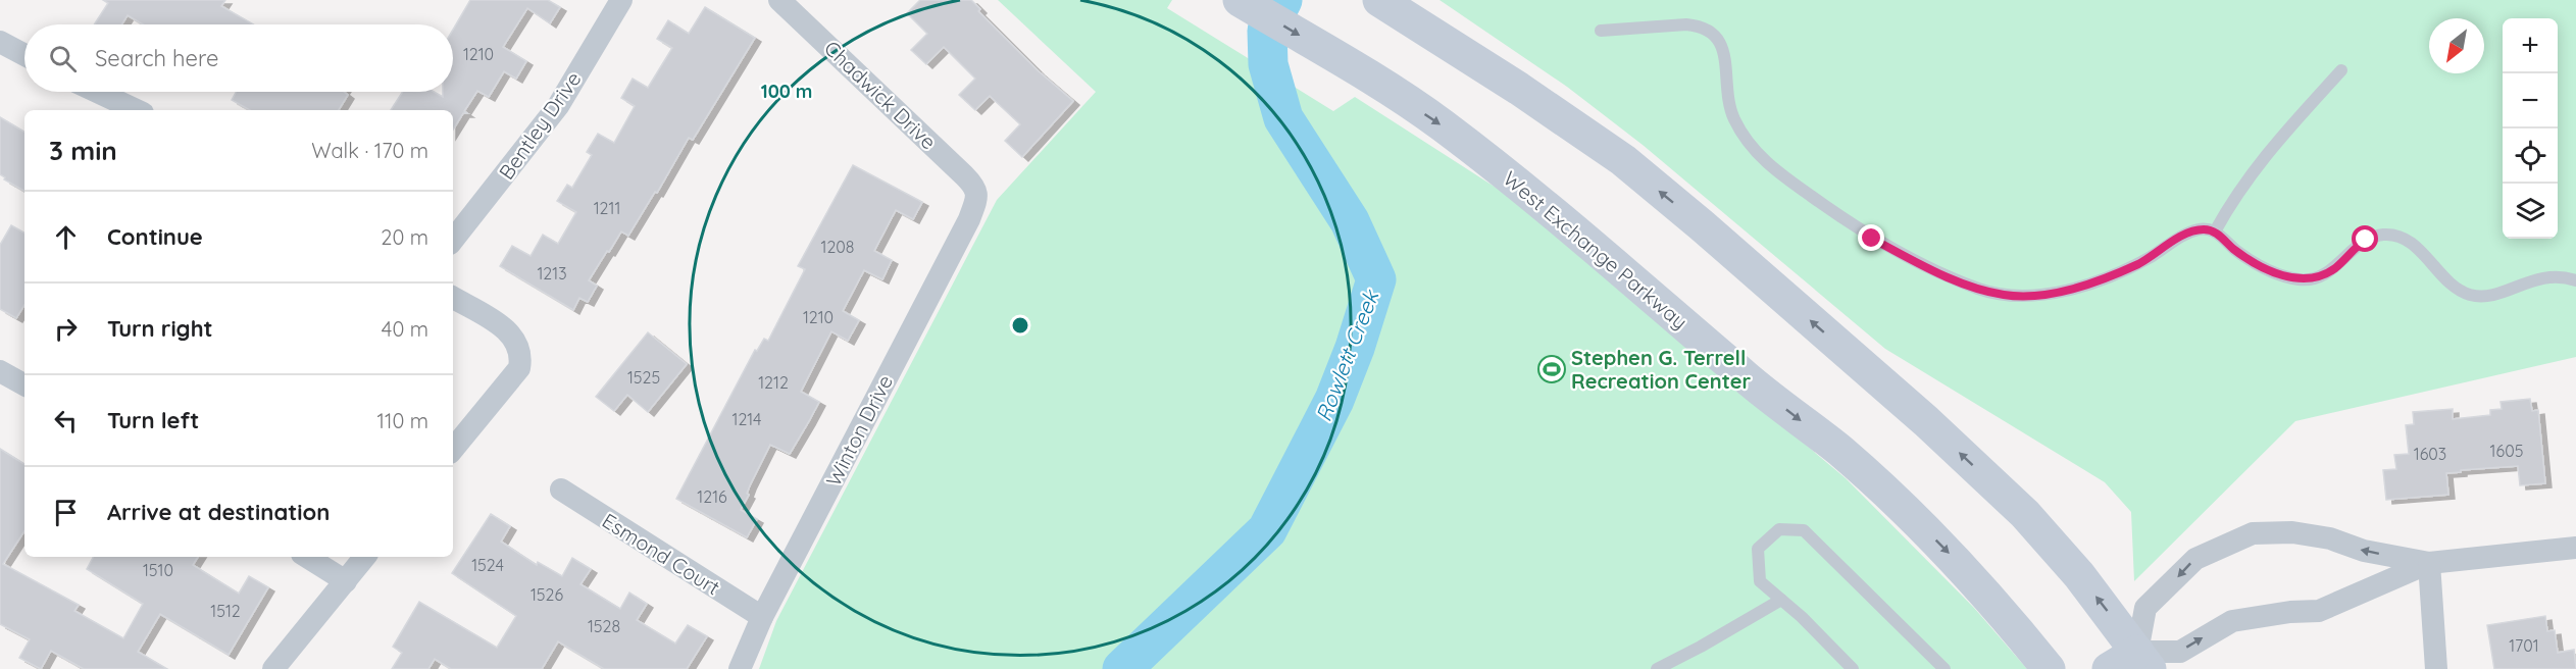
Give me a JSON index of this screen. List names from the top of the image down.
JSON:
{
  "streets": {
    "main road": ["West Exchange Parkway"],
    "street": [
      "Chadwick Drive",
      "Bentley Drive",
      "Winton Drive",
      "Esmond Court"
    ]
  },
  "crossings": [
    ["Chadwick Drive", "Winton Drive"],
    ["Winton Drive", "Esmond Court"]
  ],
  "water": ["Rowlett Creek"],
  "places": {
    "sports": ["Stephen G. Terrell Recreation Center"]
  },
  "house_numbers": [
    "1210",
    "1211",
    "1208",
    "1213",
    "1210",
    "1525",
    "1212",
    "1214",
    "1605",
    "1603",
    "1216",
    "1524",
    "1510",
    "1526",
    "1512",
    "1528",
    "1701"
  ],
  "north": "bottom left",
  "page": {
    "map_buttons": ["+", "−"],
    "search": "Search here",
    "heading": ["3 min", "Walk · 170 m"],
    "list": [
      ["Continue", "20 m"],
      ["Turn right", "40 m"],
      ["Turn left", "110 m"],
      "Arrive at destination"
    ]
  },
  "rings": ["100 m"]
}
